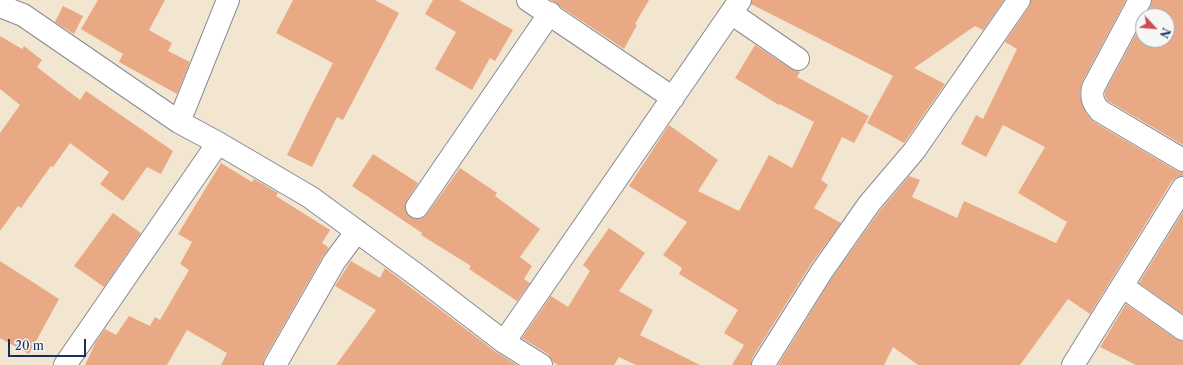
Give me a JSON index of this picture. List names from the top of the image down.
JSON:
{
  "scale_bar": "20 m",
  "north": "bottom right"
}
